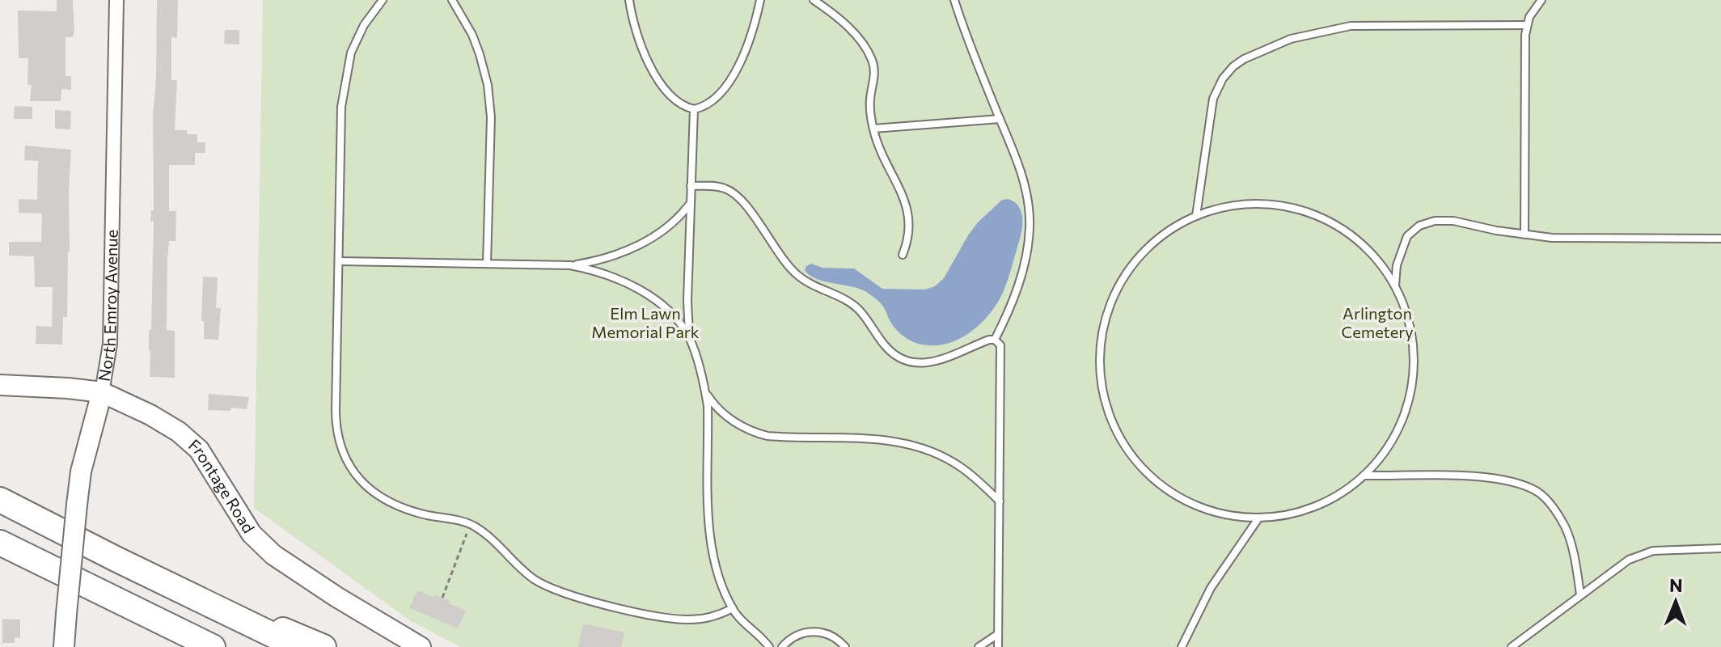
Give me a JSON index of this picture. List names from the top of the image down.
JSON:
{
  "streets": {
    "street": ["North Emroy Avenue", "Frontage Road"]
  },
  "crossings": [
    ["North Emroy Avenue", "Frontage Road"]
  ],
  "parks": ["Elm Lawn Memorial Park", "Arlington Cemetery"],
  "north": "top"
}
